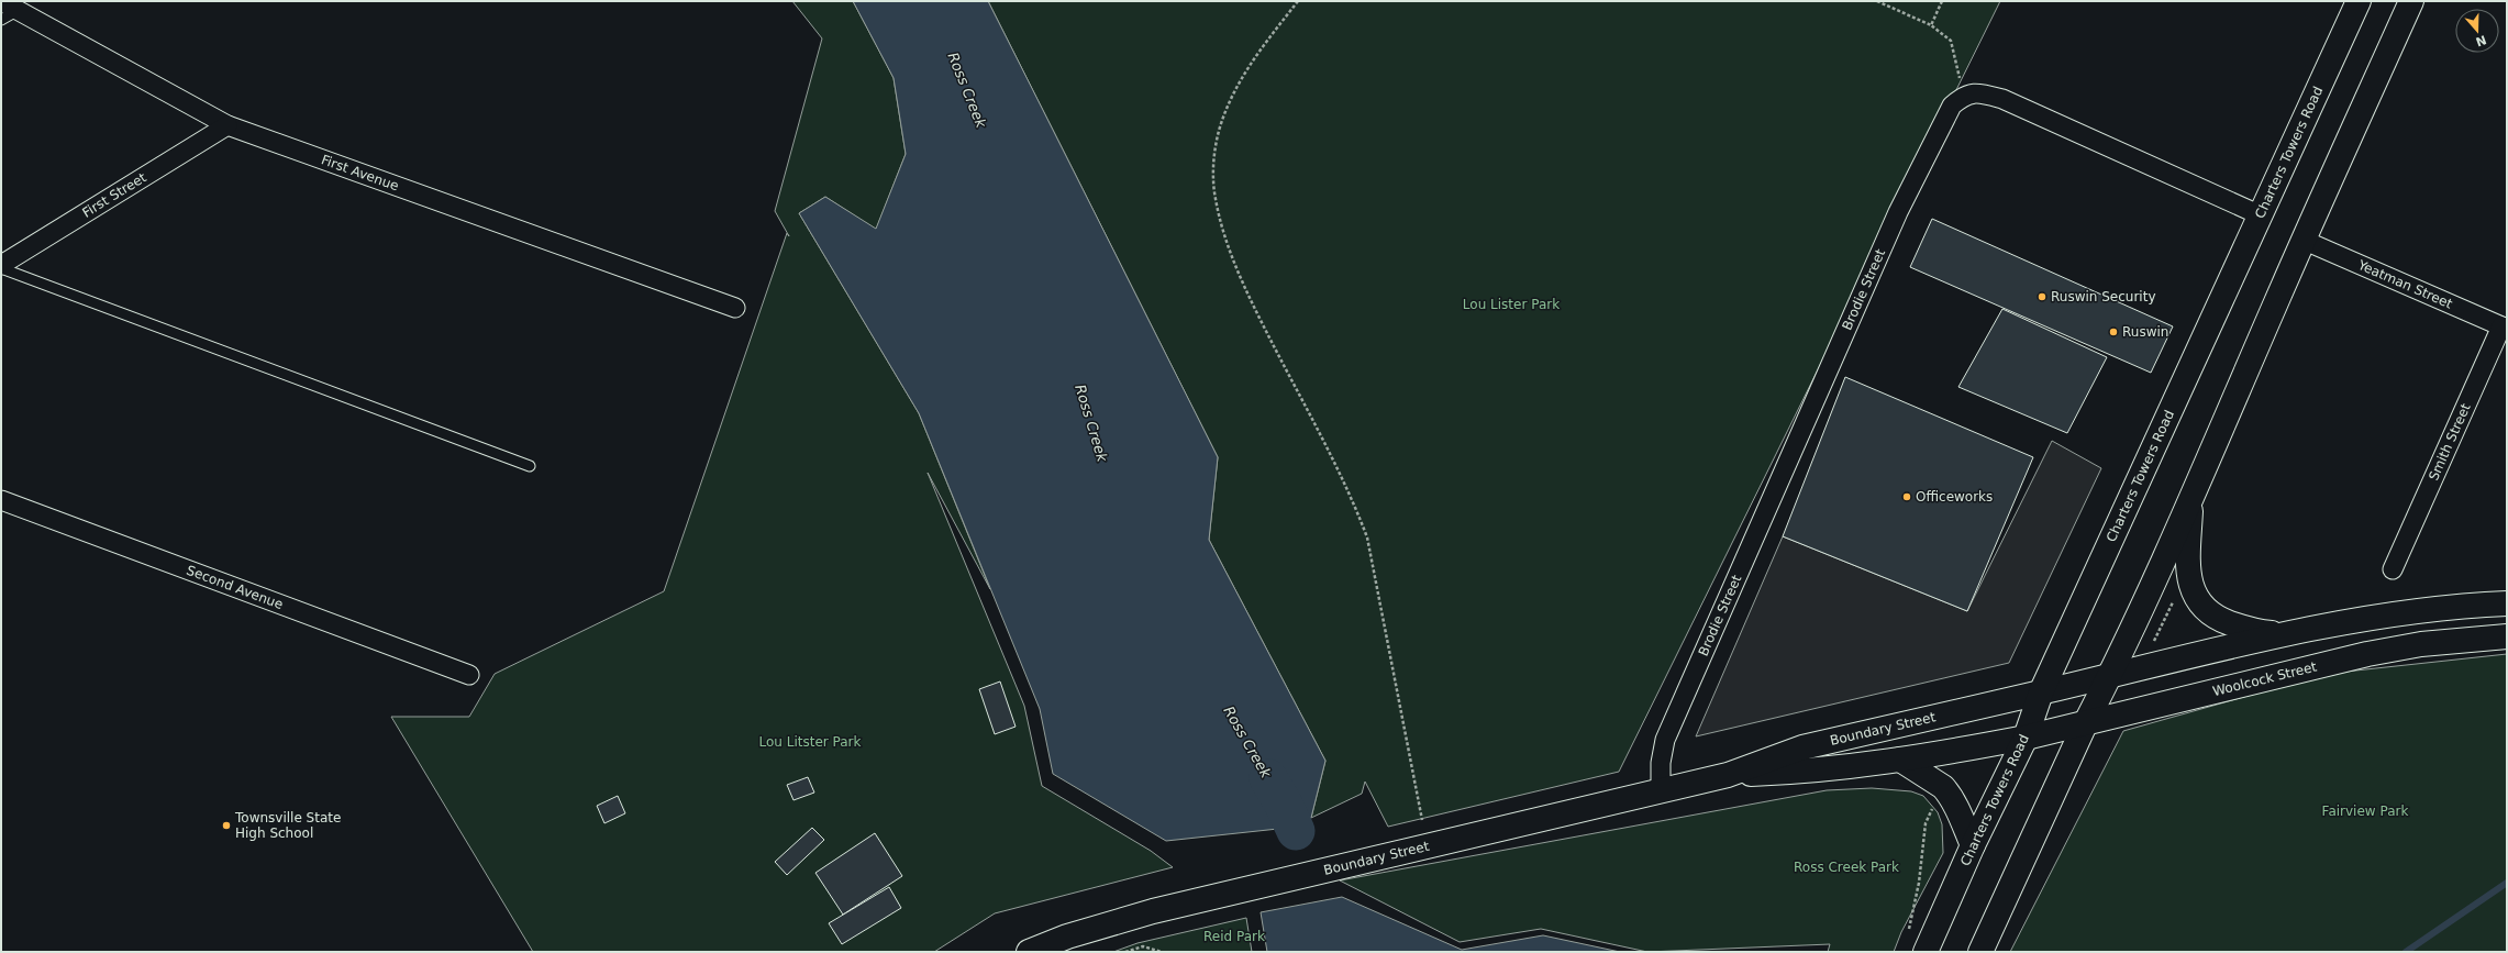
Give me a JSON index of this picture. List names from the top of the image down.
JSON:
{
  "streets": {
    "main road": ["Charters Towers Road", "Woolcock Street", "Boundary Street"],
    "street": [
      "First Avenue",
      "First Street",
      "Yeatman Street",
      "Brodie Street",
      "Smith Street",
      "Second Avenue"
    ]
  },
  "crossings": [
    ["Charters Towers Road", "Woolcock Street"],
    ["Charters Towers Road", "Boundary Street"],
    ["First Avenue", "First Street"],
    ["Yeatman Street", "Smith Street"],
    ["Brodie Street", "Boundary Street"],
    ["Woolcock Street", "Boundary Street"]
  ],
  "water": ["Ross Creek"],
  "parks": [
    "Lou Lister Park",
    "Lou Litster Park",
    "Fairview Park",
    "Ross Creek Park",
    "Reid Park"
  ],
  "places": [
    "Ruswin Security",
    "Ruswin",
    "Officeworks",
    "Townsville State High School"
  ],
  "north": "bottom"
}
